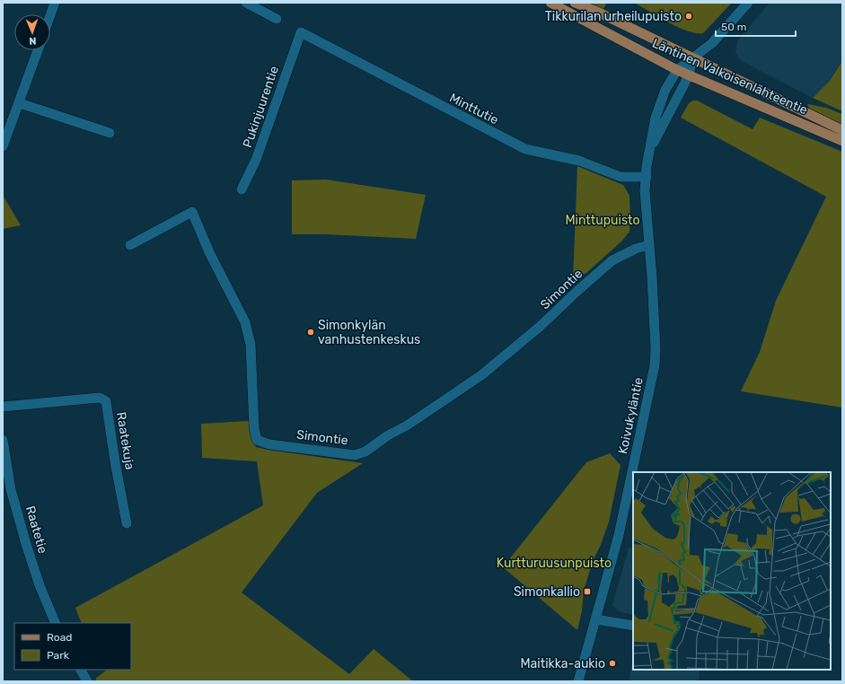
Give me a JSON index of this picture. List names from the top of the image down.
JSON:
{
  "streets": {
    "main road": ["Läntinen Valkoisenlähteentie"],
    "street": [
      "Pukinjuurentie",
      "Minttutie",
      "Simontie",
      "Koivukyläntie",
      "Raatekuja",
      "Raatetie"
    ]
  },
  "crossings": [
    ["Läntinen Valkoisenlähteentie", "Koivukyläntie"],
    ["Pukinjuurentie", "Minttutie"],
    ["Minttutie", "Koivukyläntie"],
    ["Simontie", "Koivukyläntie"]
  ],
  "parks": ["Minttupuisto", "Kurtturuusunpuisto"],
  "places": {
    "other": ["Tikkurilan urheilupuisto", "Simonkylän vanhustenkeskus", "Maitikka-aukio"],
    "transit": ["Simonkallio"]
  },
  "legend": ["Road", "Park"],
  "scale_bar": "50 m",
  "north": "bottom"
}
